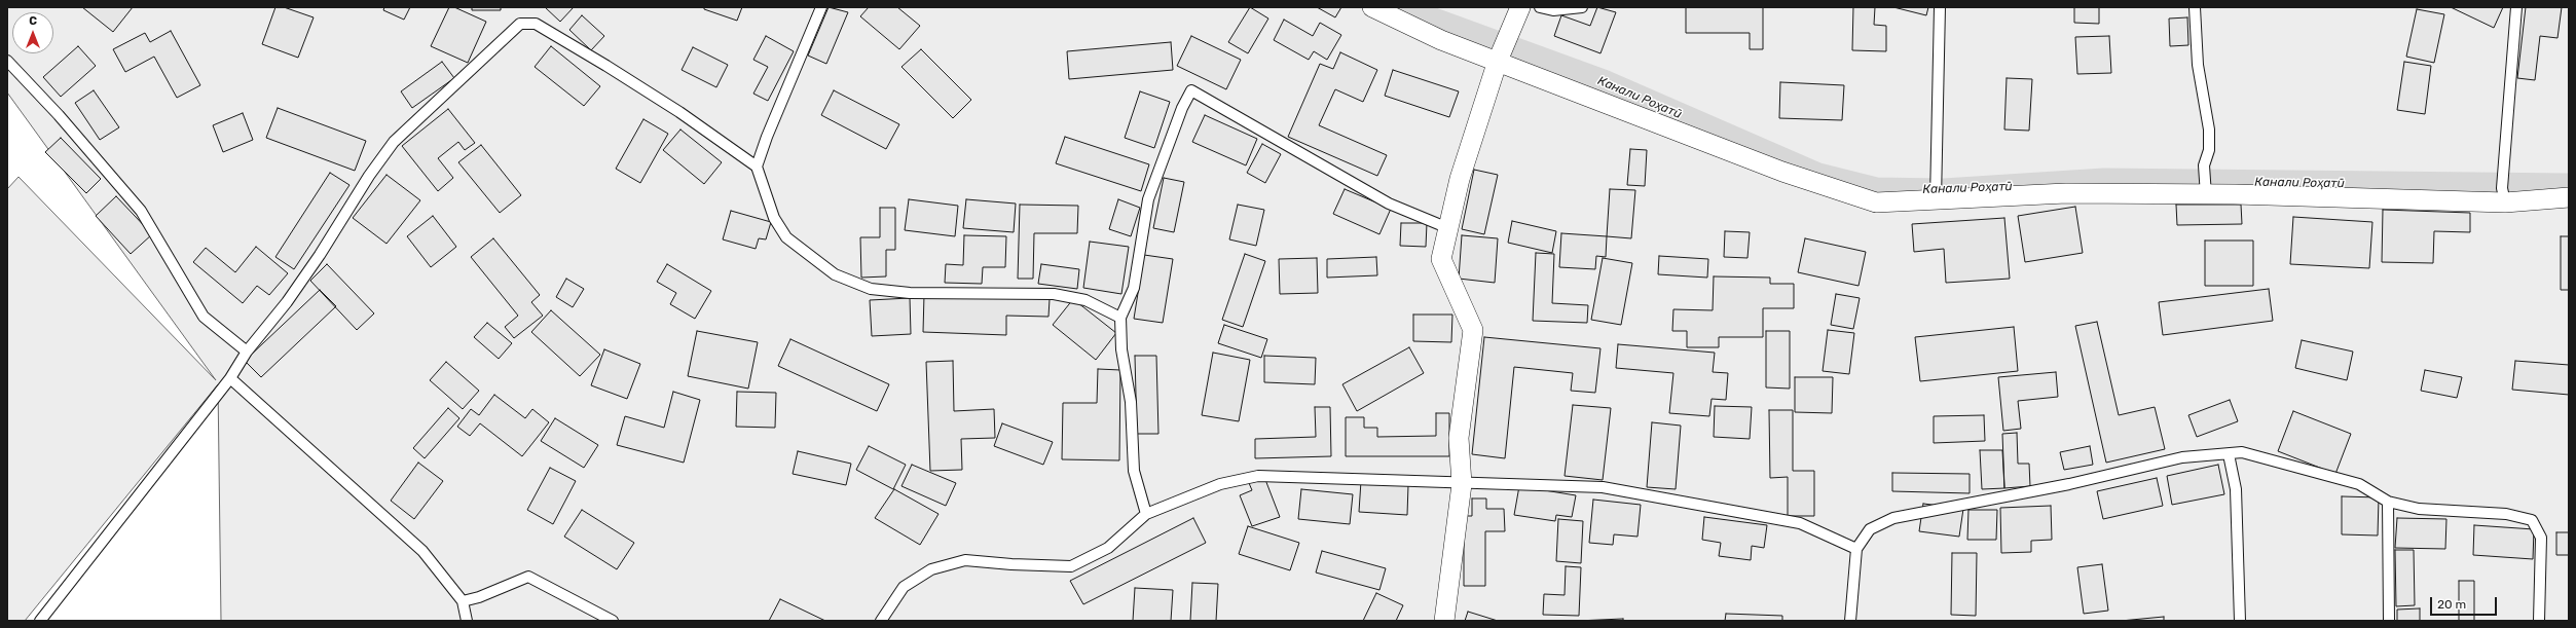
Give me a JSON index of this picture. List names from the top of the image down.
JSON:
{
  "water": ["Канали Роҳатӣ"],
  "scale_bar": "20 m",
  "north": "top"
}
